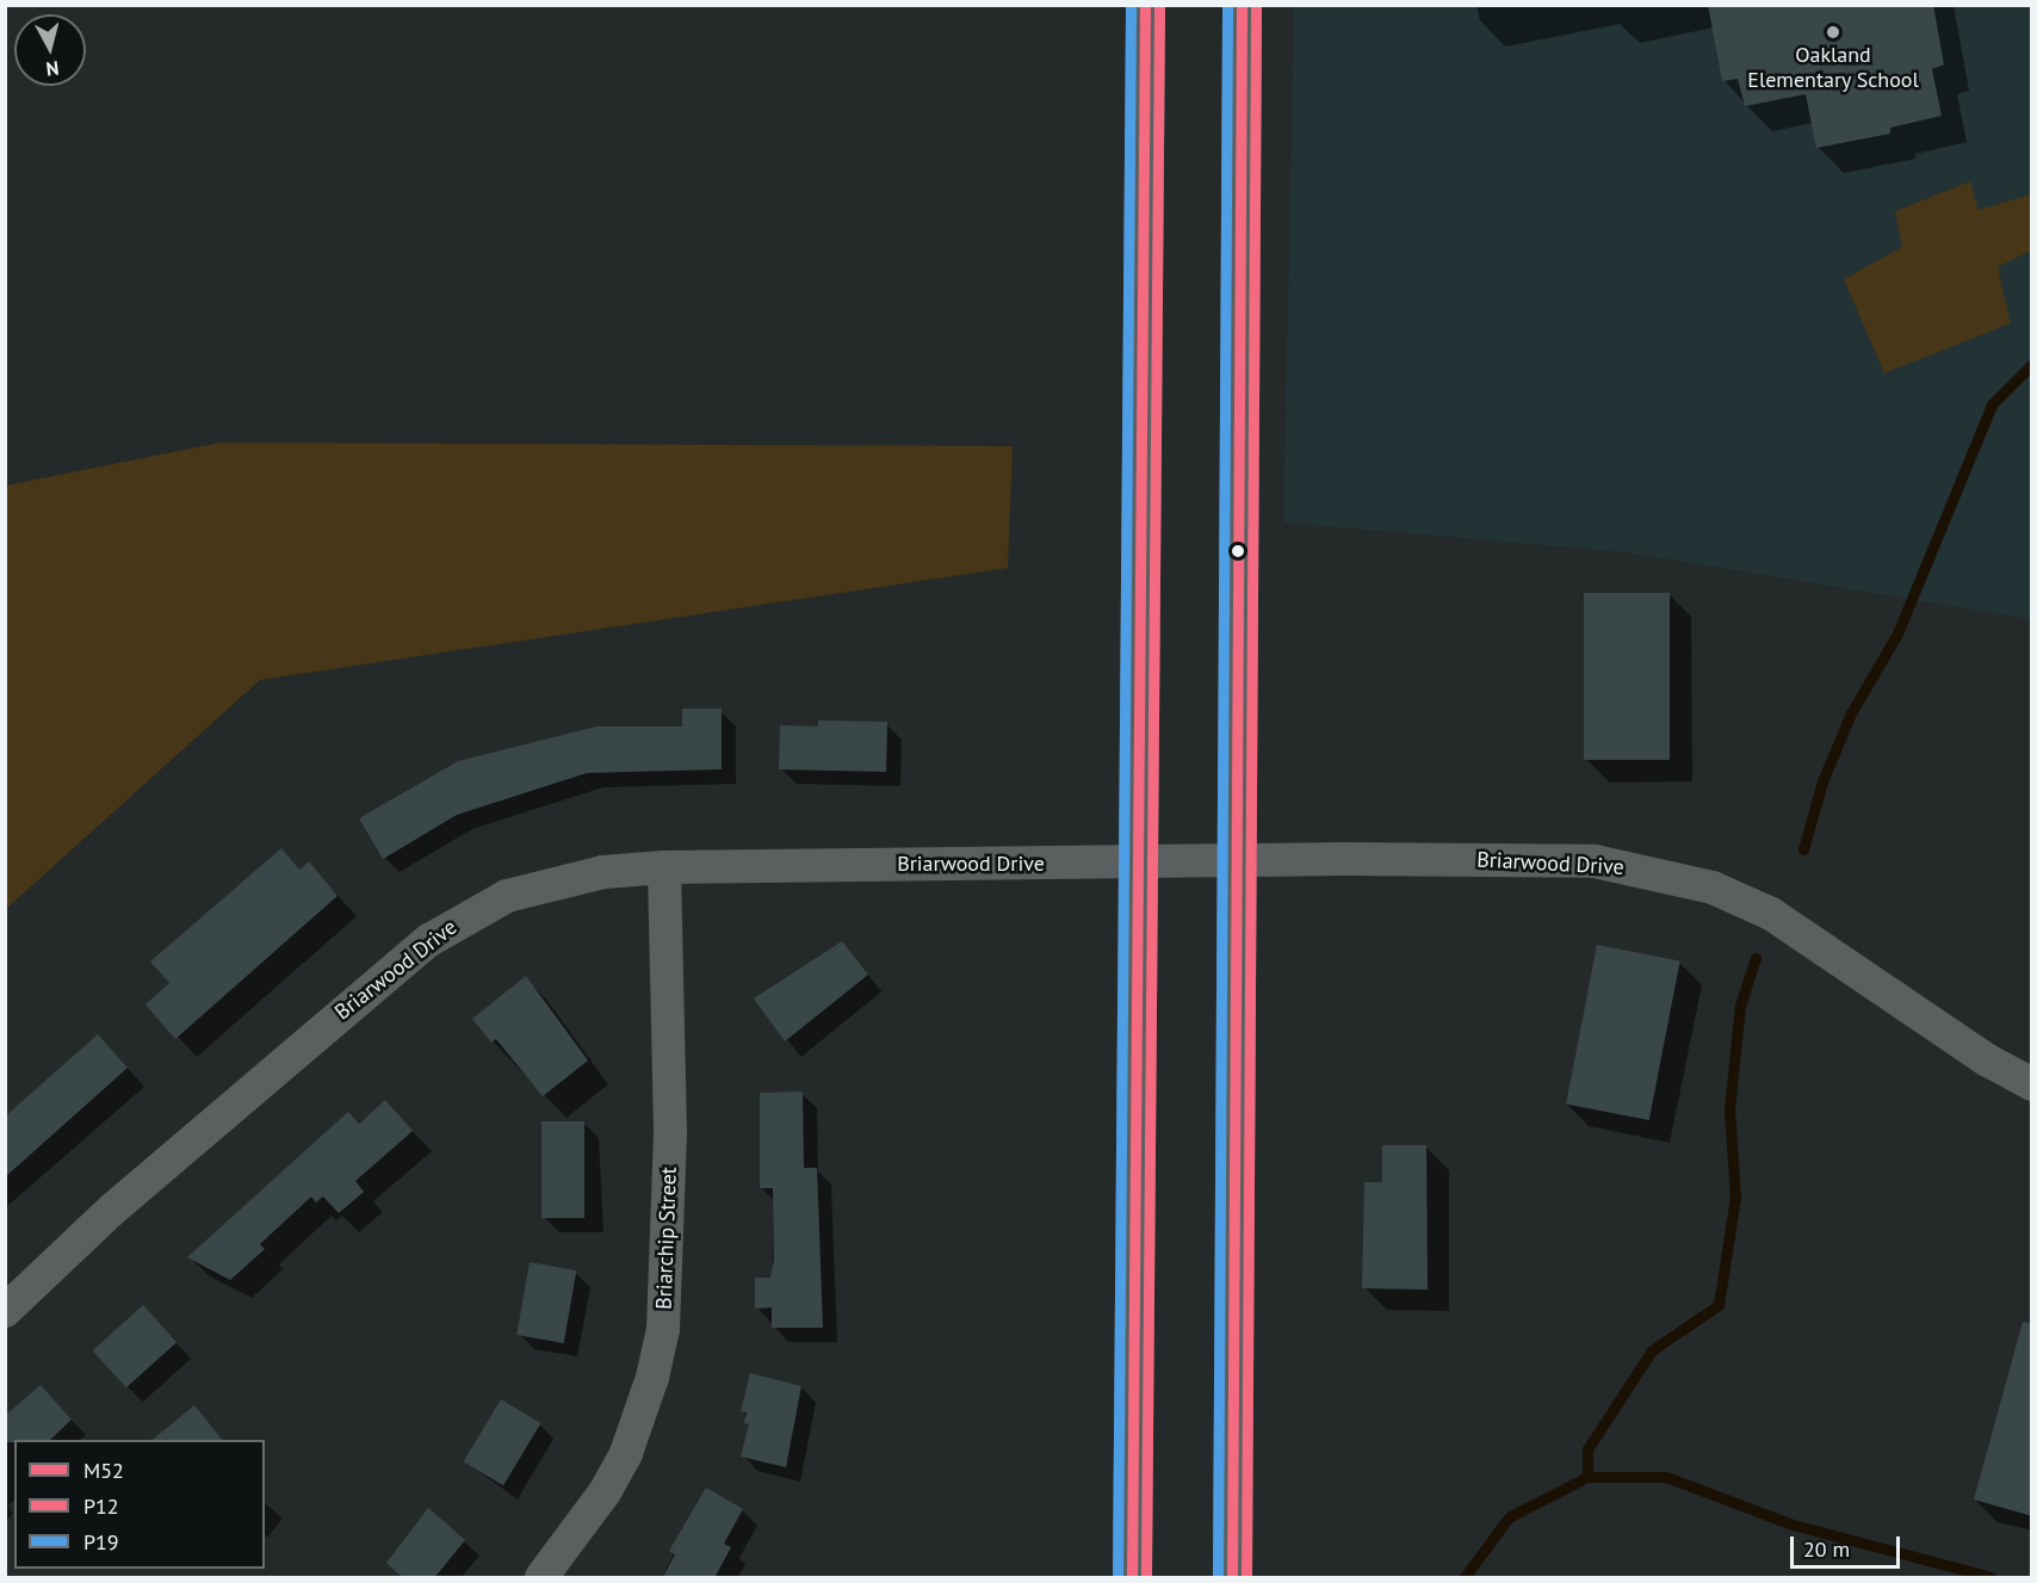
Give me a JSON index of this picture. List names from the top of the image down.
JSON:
{
  "streets": {
    "street": ["Briarwood Drive", "Briarchip Street"]
  },
  "crossings": [
    ["Briarwood Drive", "Briarchip Street"]
  ],
  "places": ["Oakland Elementary School"],
  "lines": ["transit line M52", "transit line P12", "transit line P19"],
  "legend": ["M52", "P12", "P19"],
  "scale_bar": "20 m",
  "north": "bottom"
}
